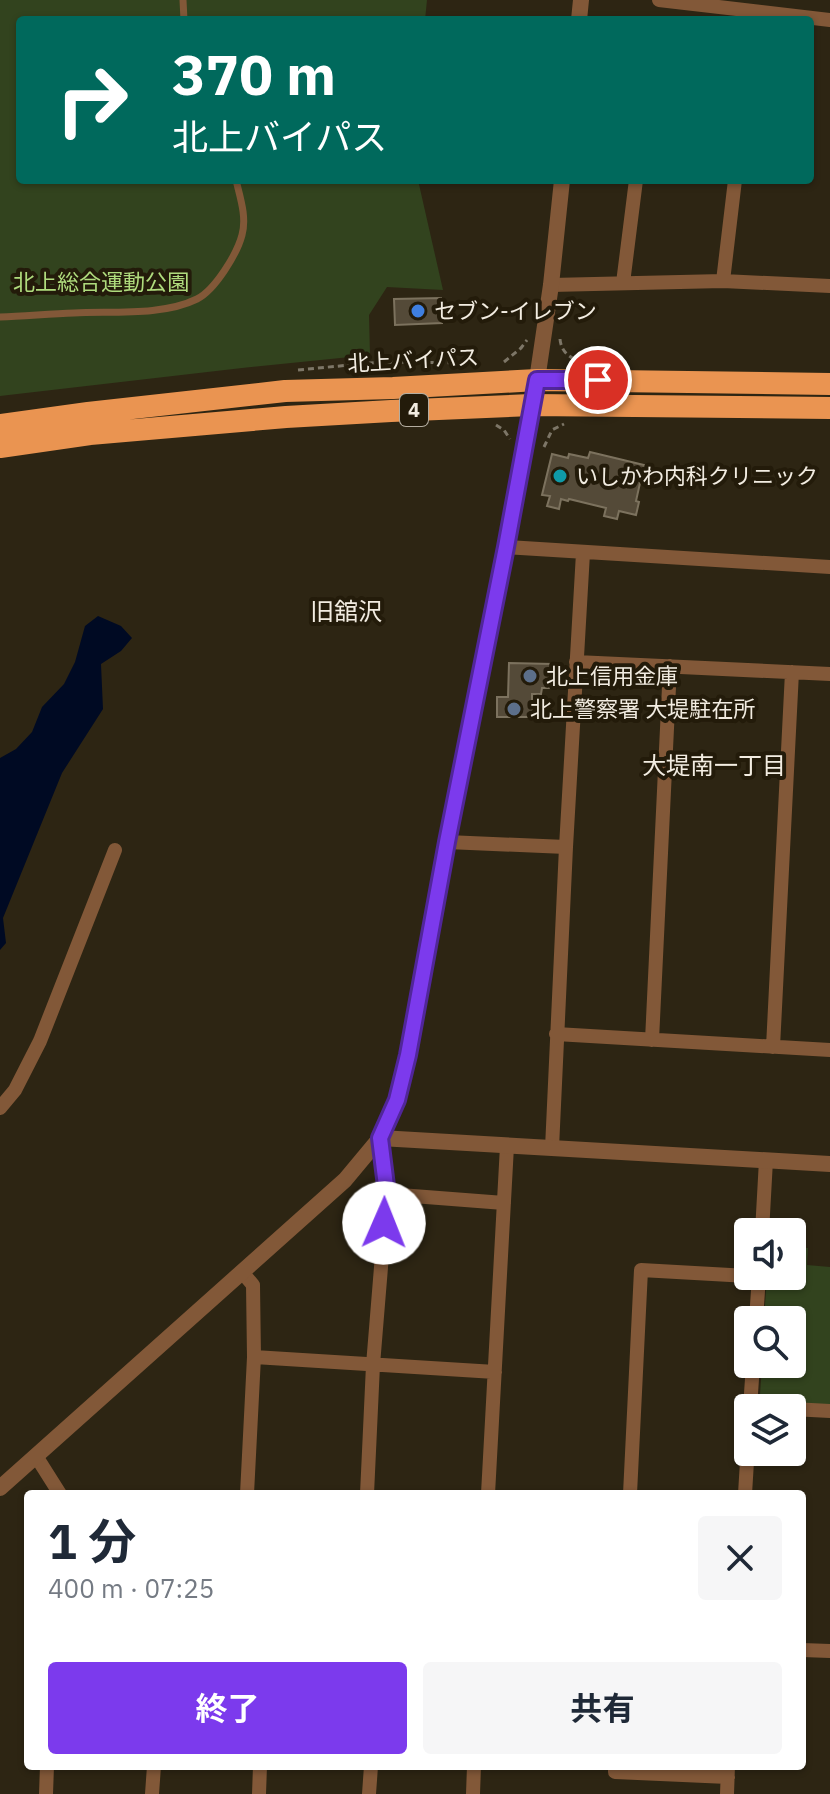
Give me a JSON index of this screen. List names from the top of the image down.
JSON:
{
  "streets": {
    "highway": ["北上バイパス", "4"]
  },
  "districts": ["旧舘沢", "大堤南一丁目"],
  "parks": ["北上総合運動公園"],
  "places": [
    "セブン-イレブン",
    "いしかわ内科クリニック",
    "北上信用金庫",
    "北上警察署 大堤駐在所"
  ],
  "page": {
    "turn": ["370 m", "北上バイパス"],
    "heading": ["1 分", "400 m · 07:25"],
    "buttons": ["終了", "共有"]
  }
}
